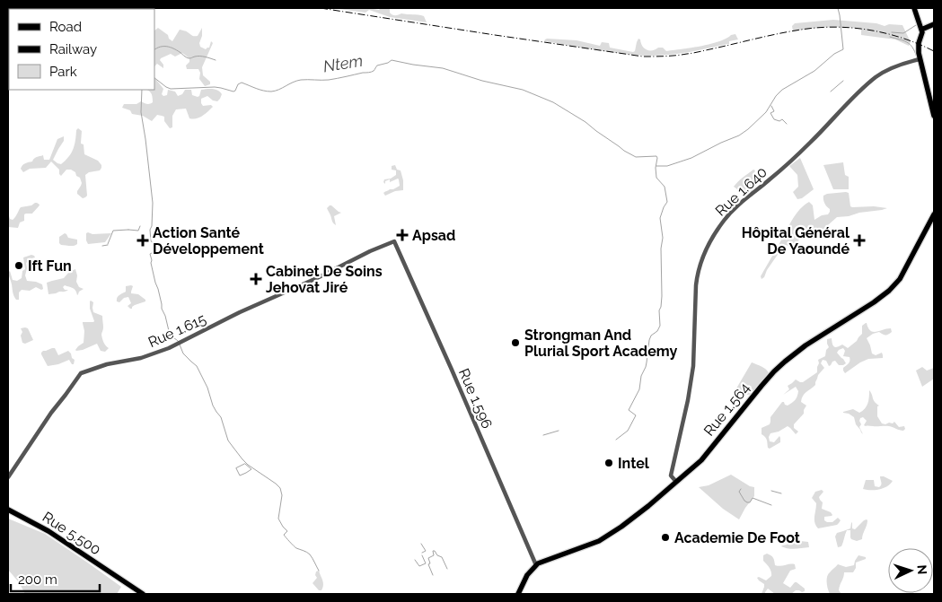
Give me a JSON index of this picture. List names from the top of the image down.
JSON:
{
  "streets": {
    "main road": ["Rue 1.564", "Rue 5.500"],
    "street": ["Rue 1.640", "Rue 1.615", "Rue 1.596"]
  },
  "crossings": [
    ["Rue 1.640", "Rue 1.564"],
    ["Rue 1.615", "Rue 1.596"],
    ["Rue 1.596", "Rue 1.564"]
  ],
  "water": ["Ntem"],
  "places": {
    "health": [
      "Apsad",
      "Action Santé Développement",
      "Hôpital Général De Yaoundé",
      "Cabinet De Soins Jehovat Jiré"
    ],
    "other": [
      "Ift Fun",
      "Strongman And Plurial Sport Academy",
      "Intel",
      "Academie De Foot"
    ]
  },
  "legend": ["Road", "Railway", "Park"],
  "scale_bar": "200 m",
  "north": "right"
}
